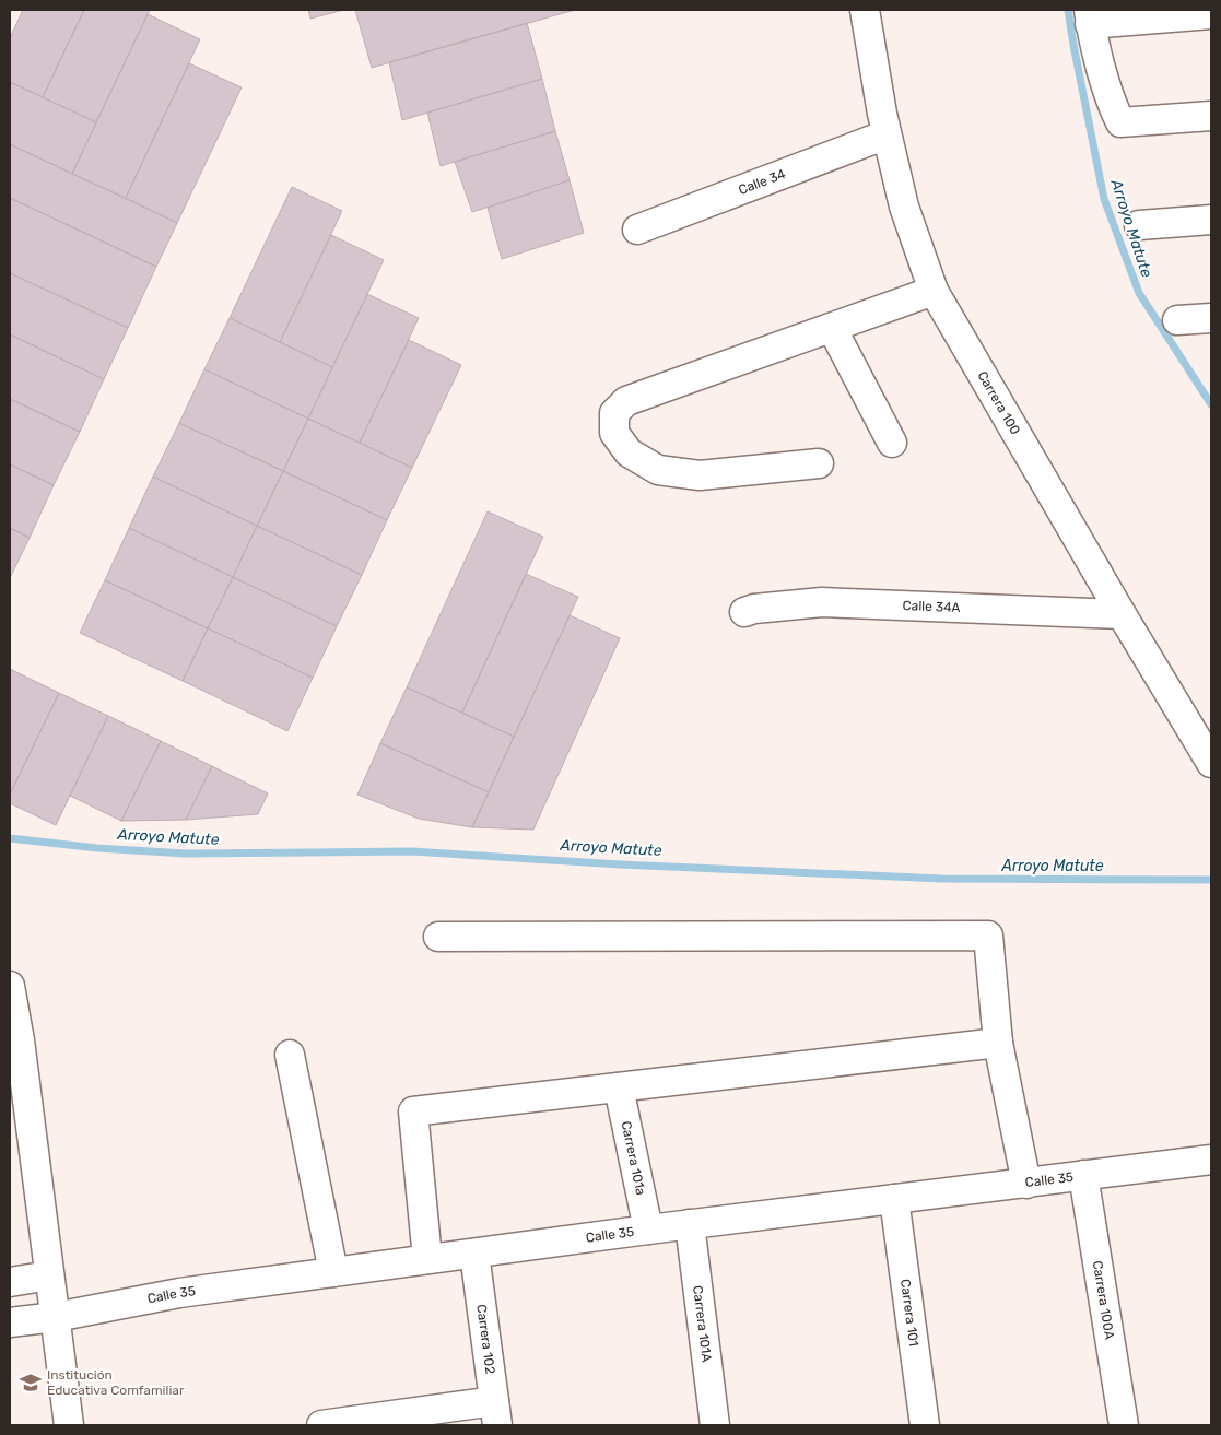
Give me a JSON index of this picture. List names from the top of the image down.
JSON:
{
  "streets": {
    "street": [
      "Calle 34",
      "Carrera 100",
      "Calle 34A",
      "Carrera 101a",
      "Calle 35",
      "Carrera 100A",
      "Carrera 101",
      "Carrera 101A",
      "Carrera 102"
    ]
  },
  "crossings": [
    ["Calle 34", "Carrera 100"],
    ["Carrera 100", "Calle 34A"],
    ["Carrera 101a", "Calle 35"],
    ["Calle 35", "Carrera 100A"],
    ["Calle 35", "Carrera 101"],
    ["Calle 35", "Carrera 101A"],
    ["Calle 35", "Carrera 102"]
  ],
  "water": ["Arroyo Matute"],
  "places": {
    "school or university": ["Institución Educativa Comfamiliar"]
  }
}
